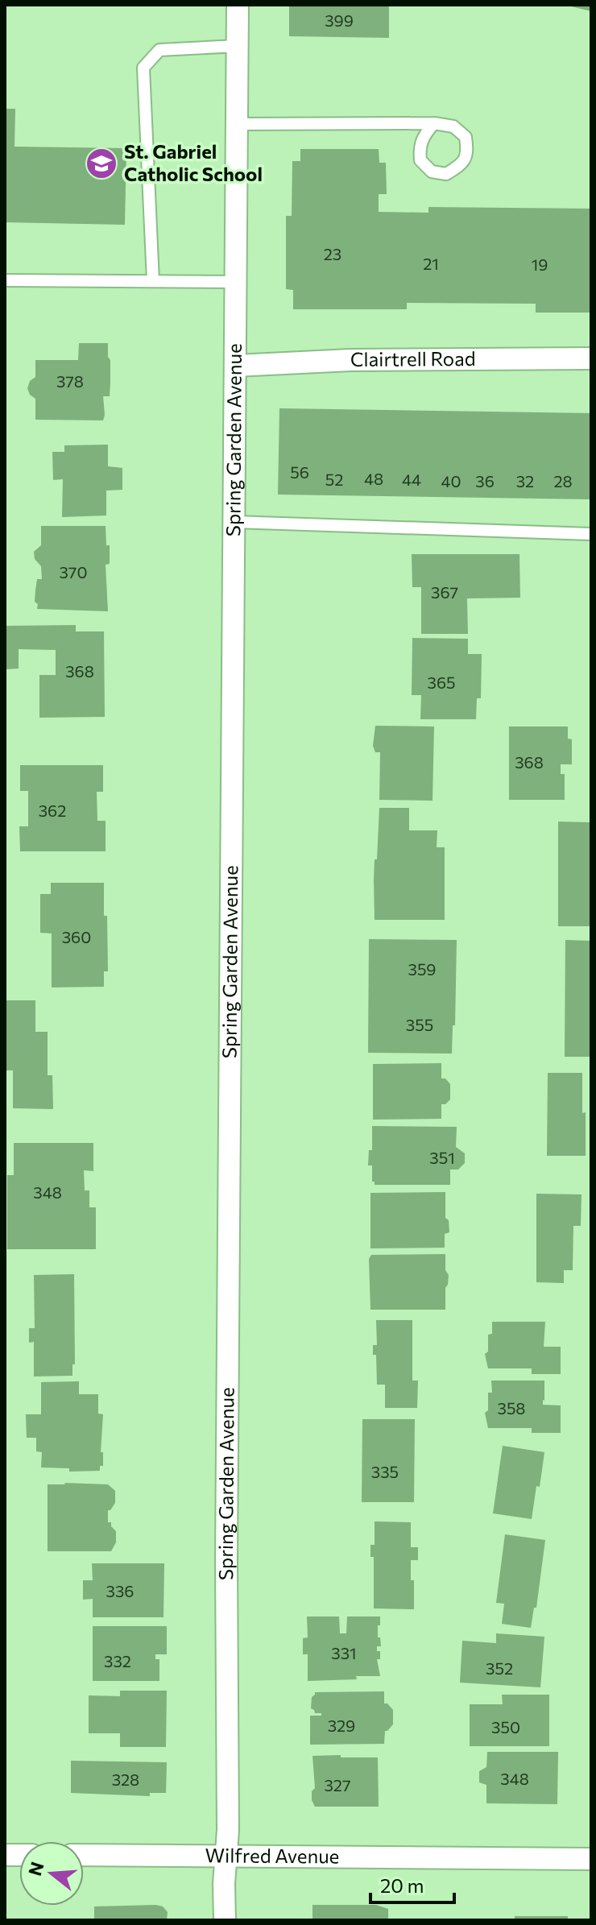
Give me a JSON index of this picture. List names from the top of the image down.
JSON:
{
  "streets": {
    "street": ["Clairtrell Road", "Spring Garden Avenue", "Wilfred Avenue"]
  },
  "crossings": [
    ["Clairtrell Road", "Spring Garden Avenue"],
    ["Spring Garden Avenue", "Wilfred Avenue"]
  ],
  "places": {
    "school or university": ["St. Gabriel Catholic School"]
  },
  "house_numbers": [
    "399",
    "23",
    "21",
    "19",
    "378",
    "56",
    "48",
    "52",
    "44",
    "40",
    "36",
    "32",
    "28",
    "370",
    "367",
    "368",
    "365",
    "368",
    "362",
    "360",
    "359",
    "355",
    "351",
    "348",
    "358",
    "335",
    "336",
    "331",
    "332",
    "352",
    "329",
    "350",
    "348",
    "328",
    "327"
  ],
  "scale_bar": "20 m",
  "north": "left"
}
